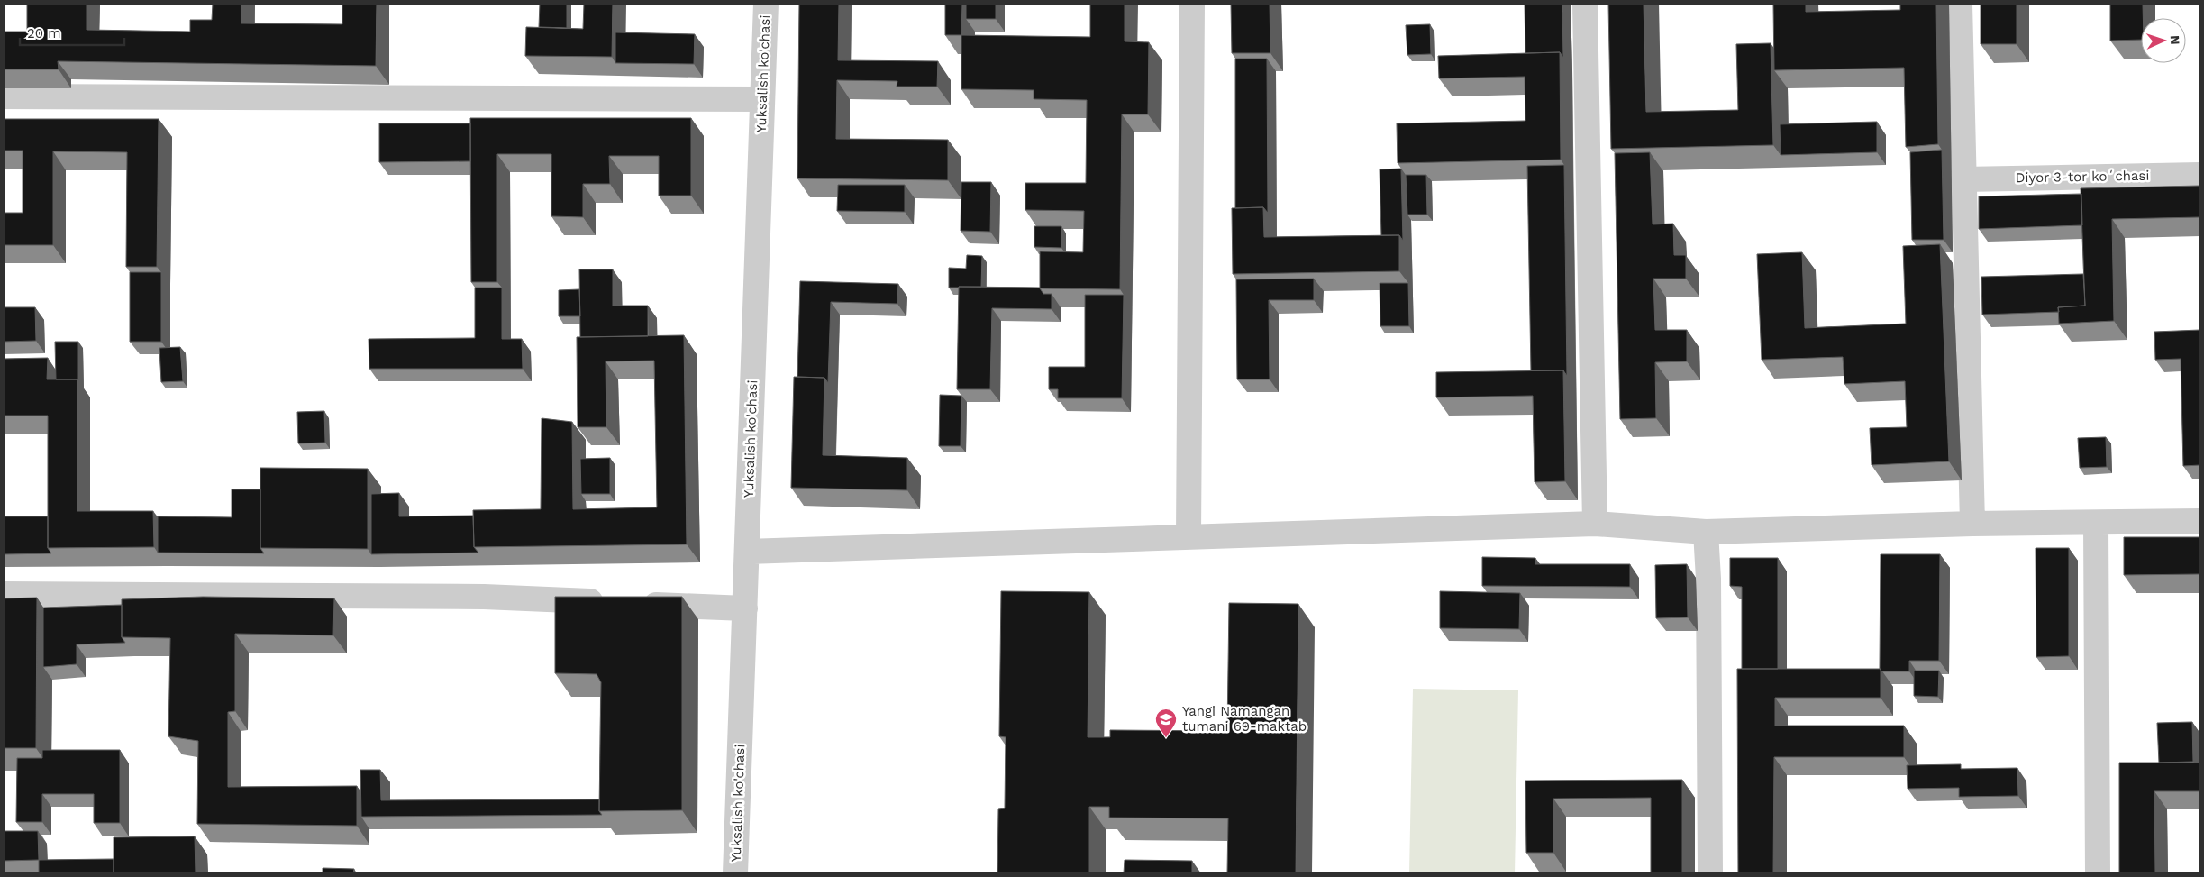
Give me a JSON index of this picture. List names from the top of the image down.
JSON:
{
  "streets": {
    "street": ["Yuksalish ko'chasi", "Diyor 3-tor koʻchasi"]
  },
  "places": {
    "school or university": ["Yangi Namangan tumani 69-maktab"]
  },
  "scale_bar": "20 m",
  "north": "right"
}
